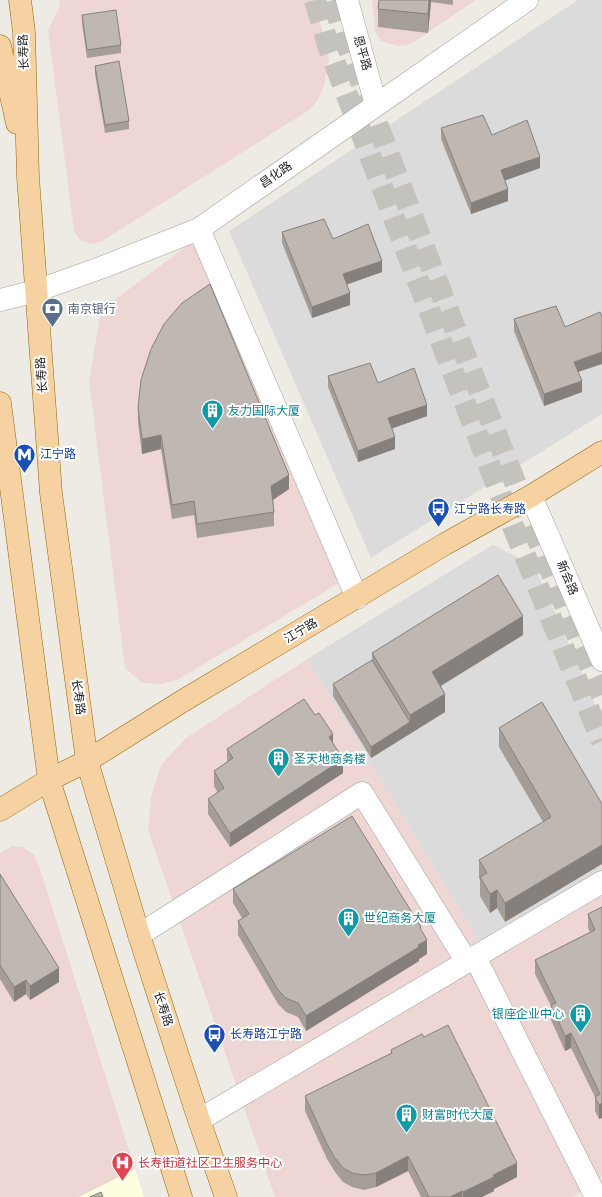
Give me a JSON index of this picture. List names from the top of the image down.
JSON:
{
  "streets": {
    "main road": ["长寿路", "江宁路"],
    "street": ["恩平路", "昌化路", "新会路"]
  },
  "crossings": [
    ["长寿路", "昌化路"],
    ["长寿路", "江宁路"],
    ["恩平路", "昌化路"],
    ["新会路", "江宁路"]
  ],
  "places": {
    "bank": ["南京银行"],
    "building": [
      "友力国际大厦",
      "圣天地商务楼",
      "世纪商务大厦",
      "银座企业中心",
      "财富时代大厦"
    ],
    "metro station": ["江宁路"],
    "bus stop": ["江宁路长寿路", "长寿路江宁路"],
    "hospital": ["长寿街道社区卫生服务中心"]
  }
}
